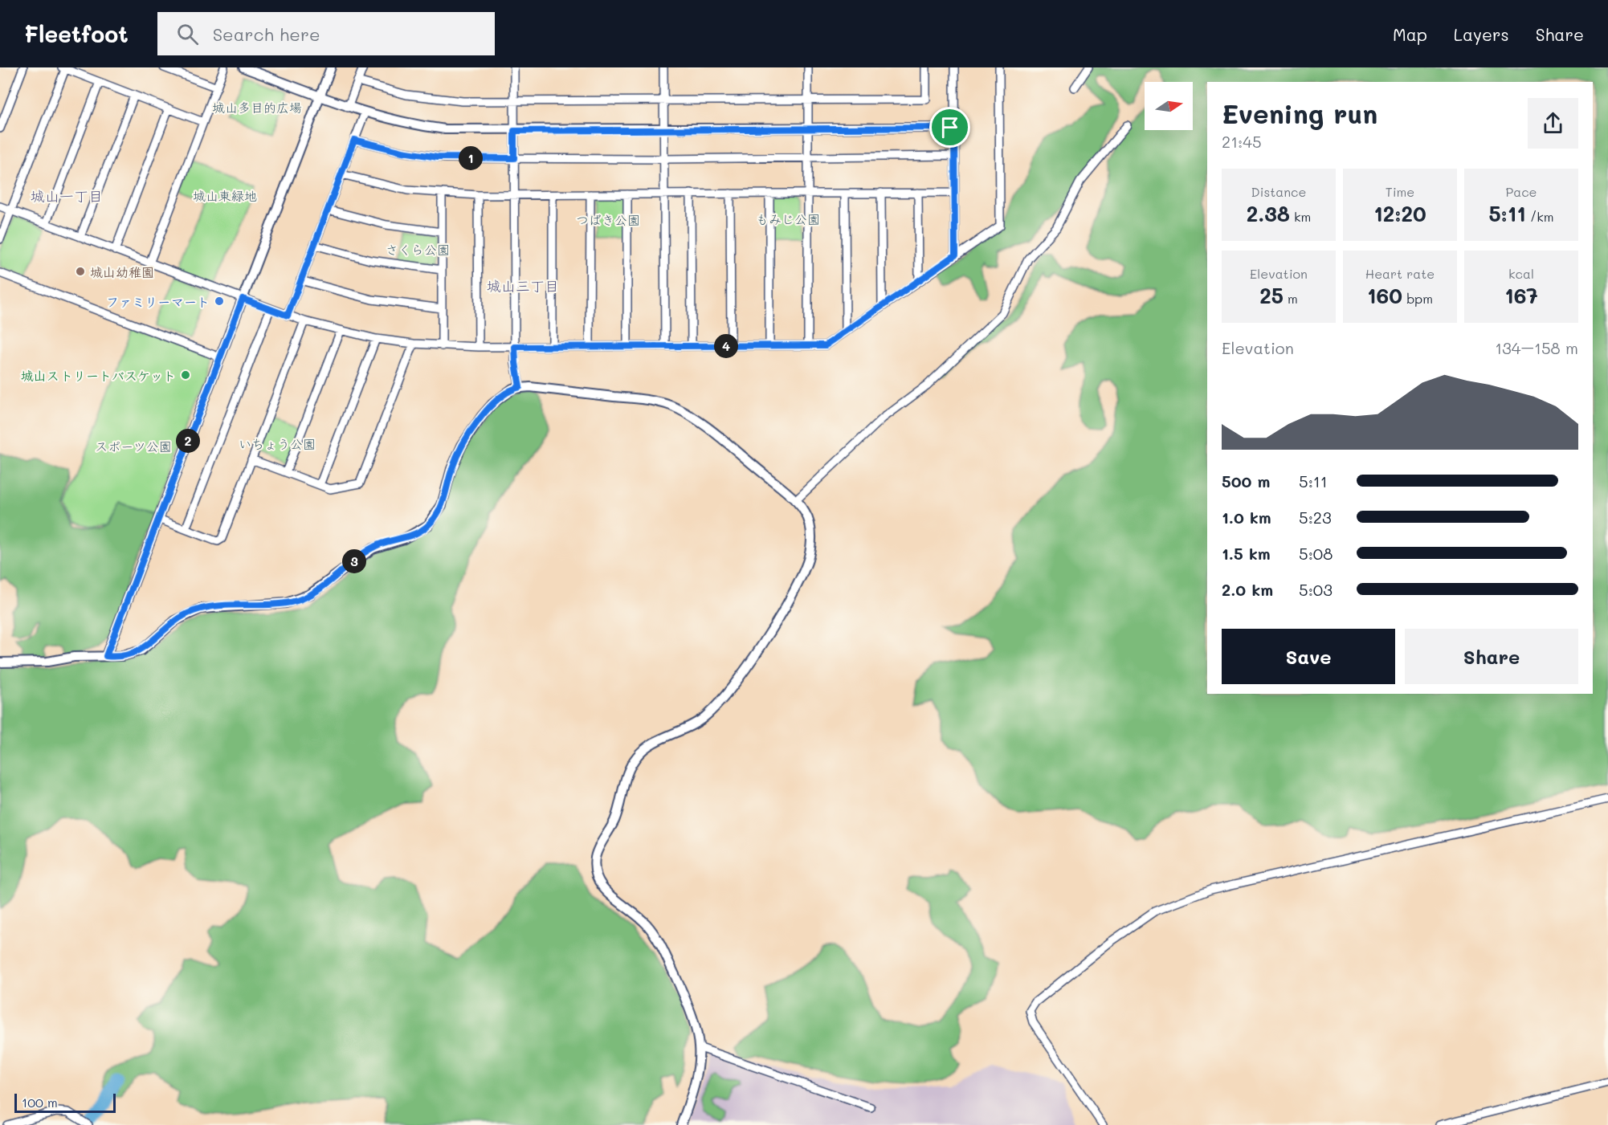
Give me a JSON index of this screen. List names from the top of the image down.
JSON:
{
  "districts": ["城山一丁目", "城山三丁目"],
  "parks": [
    "城山多目的広場",
    "城山東緑地",
    "もみじ公園",
    "つばき公園",
    "さくら公園",
    "いちょう公園",
    "スポーツ公園"
  ],
  "places": ["城山幼稚園", "ファミリーマート", "城山ストリートバスケット"],
  "scale_bar": "100 m",
  "north": "right",
  "page": {
    "header": "Fleetfoot",
    "search": "Search here",
    "nav": ["Map", "Layers", "Share"],
    "heading": ["Evening run", "21:45"],
    "pins": [
      "1",
      "4",
      "2",
      "3"
    ],
    "stats": [
      ["Distance", "2.38 km"],
      ["Time", "12:20"],
      ["Pace", "5:11 /km"],
      ["Elevation", "25 m"],
      ["Heart rate", "160 bpm"],
      ["kcal", "167"]
    ],
    "chart": ["Elevation", "134–158 m"],
    "list": [
      {
        "name": "500 m",
        "note": "5:11"
      },
      {
        "name": "1.0 km",
        "note": "5:23"
      },
      {
        "name": "1.5 km",
        "note": "5:08"
      },
      {
        "name": "2.0 km",
        "note": "5:03"
      }
    ],
    "buttons": ["Save", "Share"],
    "scale": "100 m"
  }
}
